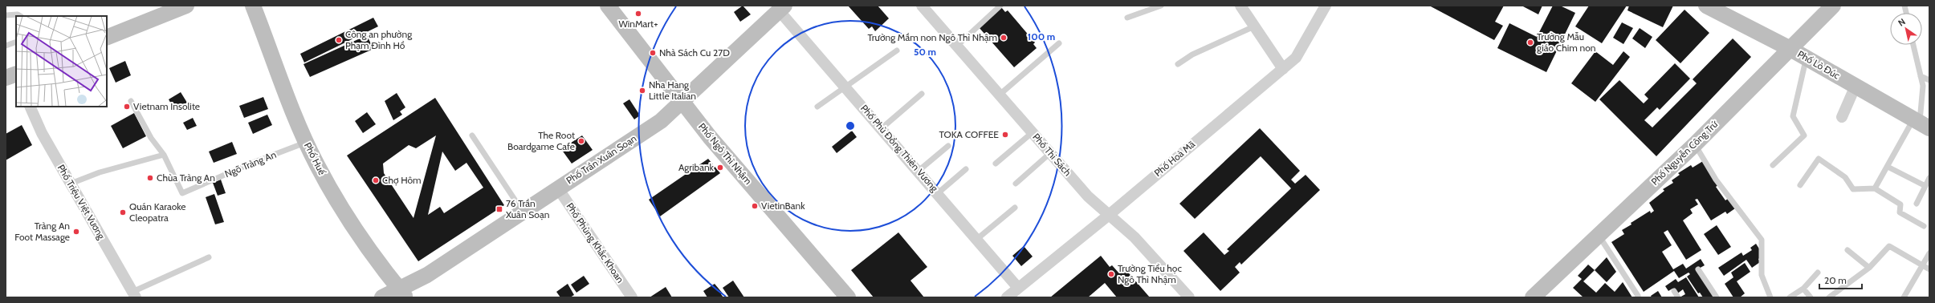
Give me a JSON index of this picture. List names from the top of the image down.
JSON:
{
  "streets": {
    "street": [
      "Phố Lò Đúc",
      "Phố Phù Đổng Thiên Vương",
      "Phố Nguyễn Công Trứ",
      "Phố Ngô Thì Nhậm",
      "Phố Thi Sách",
      "Phố Huế",
      "Phố Hoà Mã",
      "Phố Trần Xuân Soạn",
      "Phố Triệu Việt Vương",
      "Phố Phùng Khắc Khoan"
    ],
    "lane": ["Ngõ Tràng An"]
  },
  "crossings": [
    ["Phố Lò Đúc", "Phố Nguyễn Công Trứ"],
    ["Phố Phù Đổng Thiên Vương", "Phố Hoà Mã"],
    ["Phố Phù Đổng Thiên Vương", "Phố Trần Xuân Soạn"],
    ["Phố Ngô Thì Nhậm", "Phố Trần Xuân Soạn"],
    ["Phố Thi Sách", "Phố Hoà Mã"],
    ["Phố Huế", "Phố Trần Xuân Soạn"],
    ["Phố Huế", "Ngõ Tràng An"],
    ["Phố Trần Xuân Soạn", "Phố Phùng Khắc Khoan"]
  ],
  "places": {
    "other": [
      "WinMart+",
      "Trường Mầm non Ngô Thì Nhậm",
      "Công an phường Phạm Đình Hổ",
      "Trường Mẫu giáo Chim non",
      "Nhà Sách Cu 27D",
      "Nha Hang Little Italian",
      "Vietnam Insolite",
      "TOKA COFFEE",
      "The Root Boardgame Cafe",
      "Agribank",
      "Chùa Tràng An",
      "Chợ Hôm",
      "VietinBank",
      "Quán Karaoke Cleopatra",
      "Tràng An Foot Massage",
      "Trường Tiểu học Ngô Thì Nhậm"
    ],
    "transit": ["76 Trần Xuân Soạn"]
  },
  "scale_bar": "20 m",
  "north": "top left",
  "rings": ["100 m", "50 m"]
}
